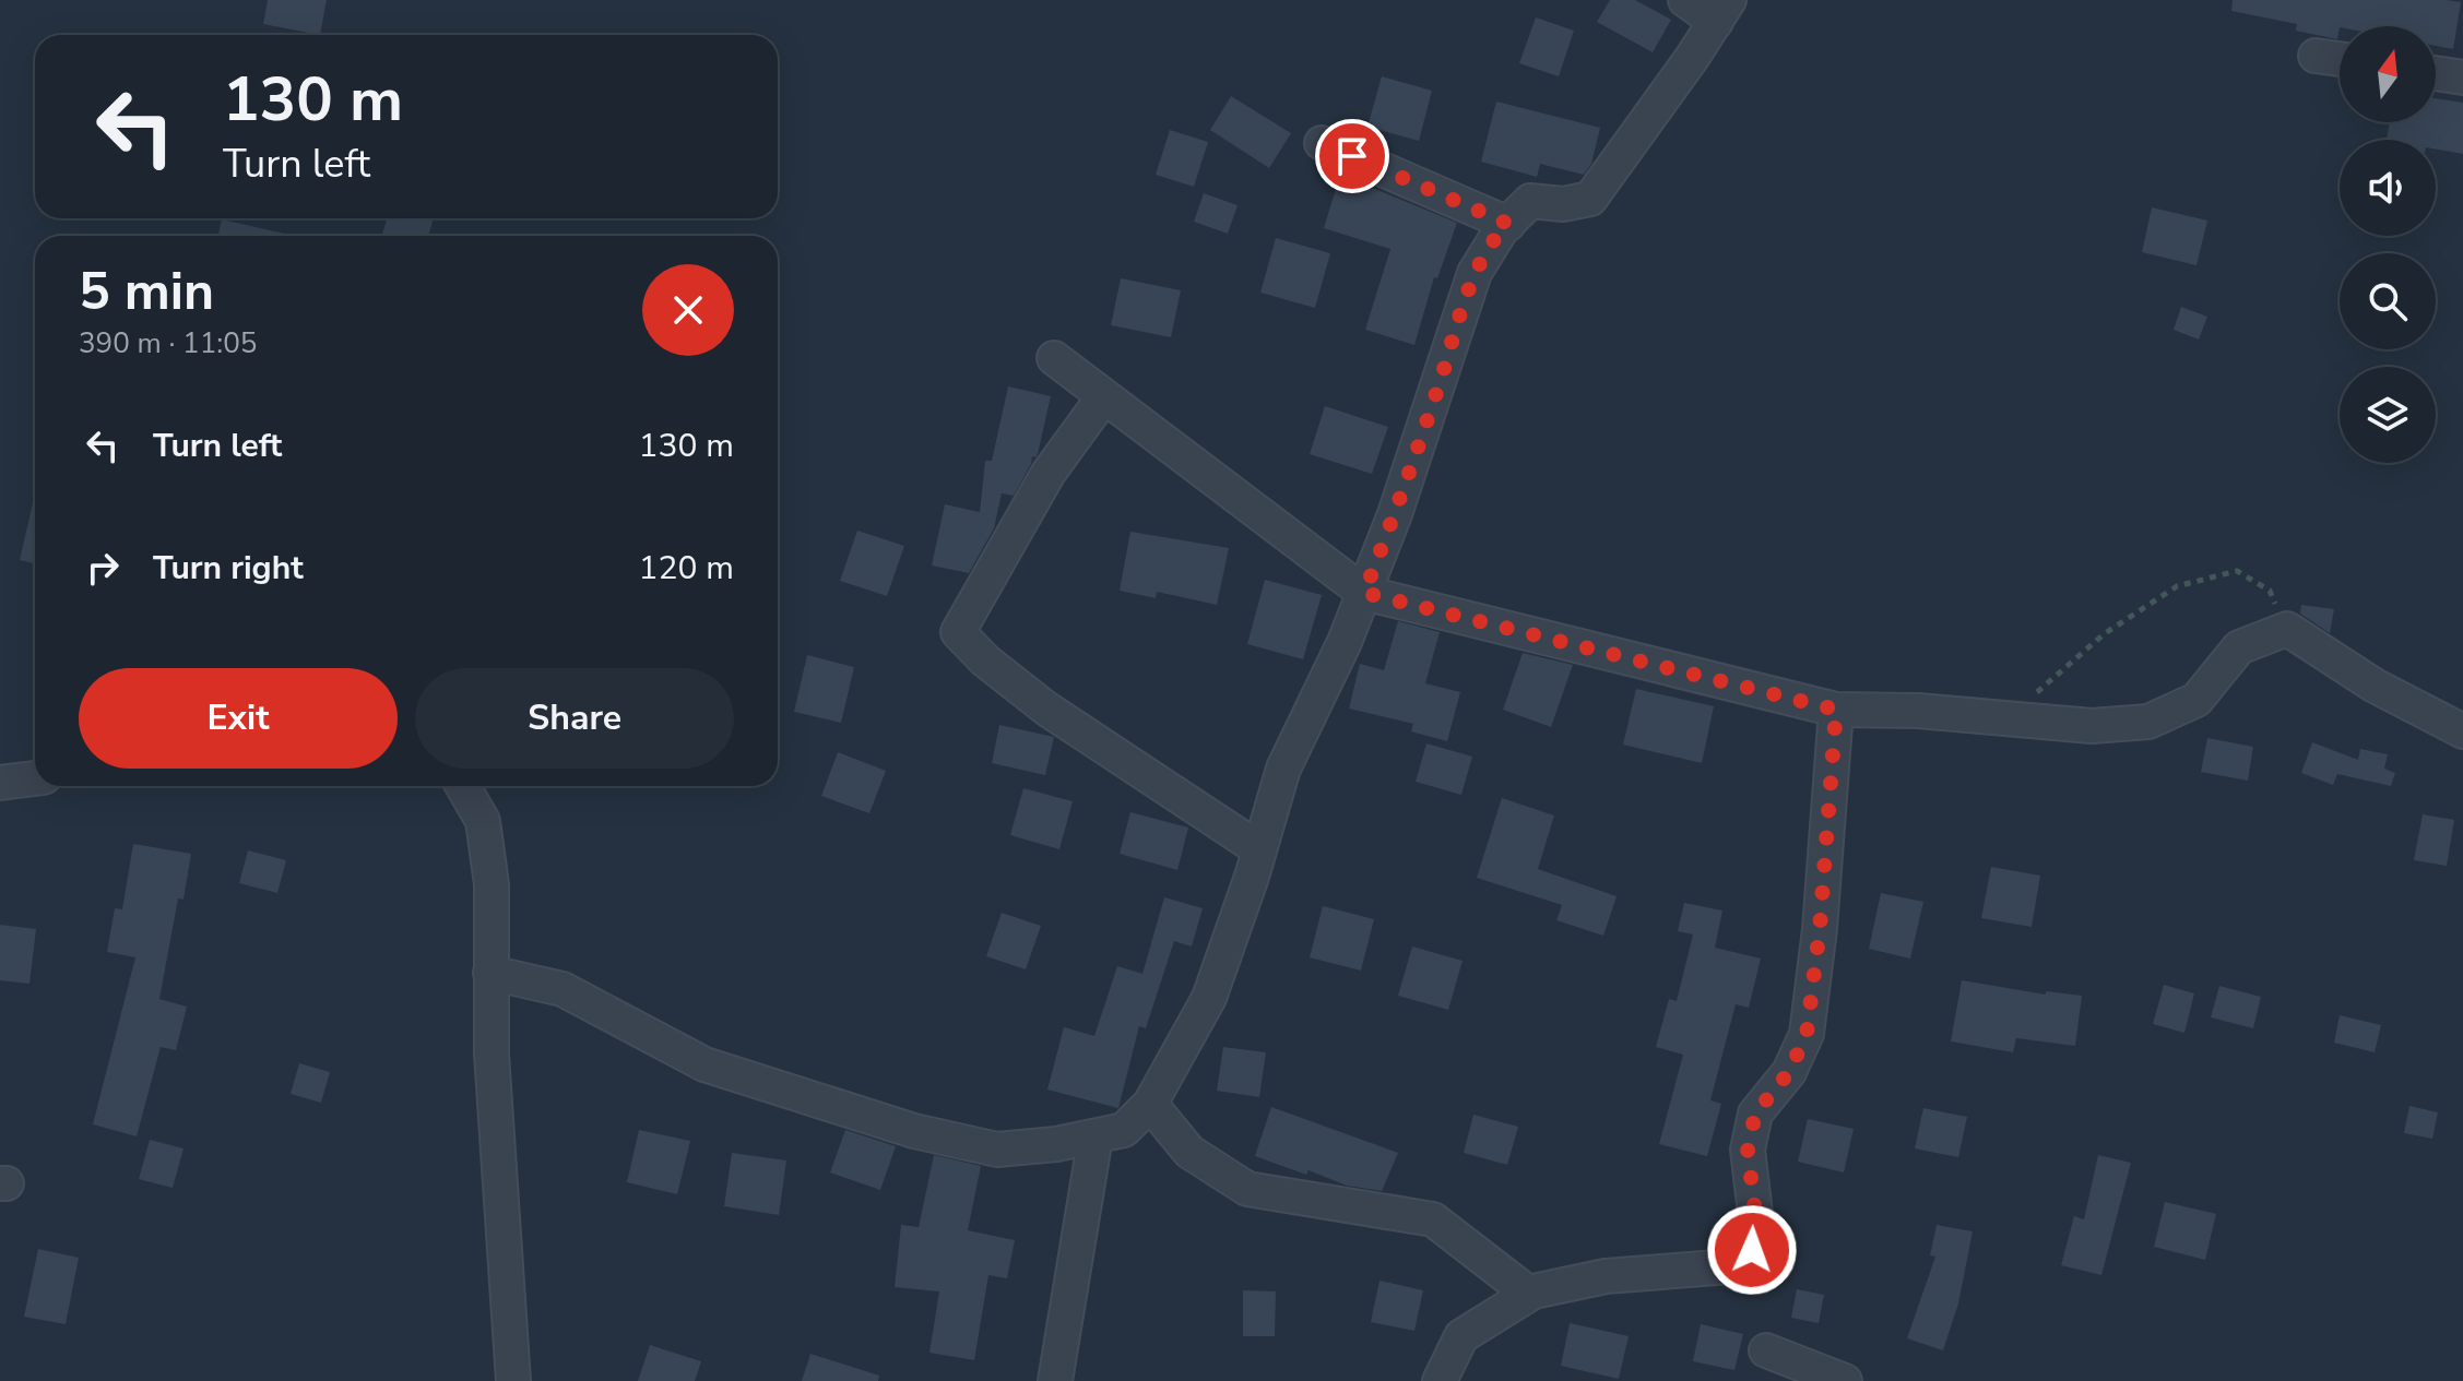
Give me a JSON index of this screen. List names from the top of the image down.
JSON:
{
  "north": "top",
  "page": {
    "turn": ["130 m", "Turn left"],
    "heading": ["5 min", "390 m · 11:05"],
    "list": [
      {
        "name": "Turn left",
        "value": "130 m"
      },
      {
        "name": "Turn right",
        "value": "120 m"
      }
    ],
    "buttons": ["Exit", "Share"]
  }
}
